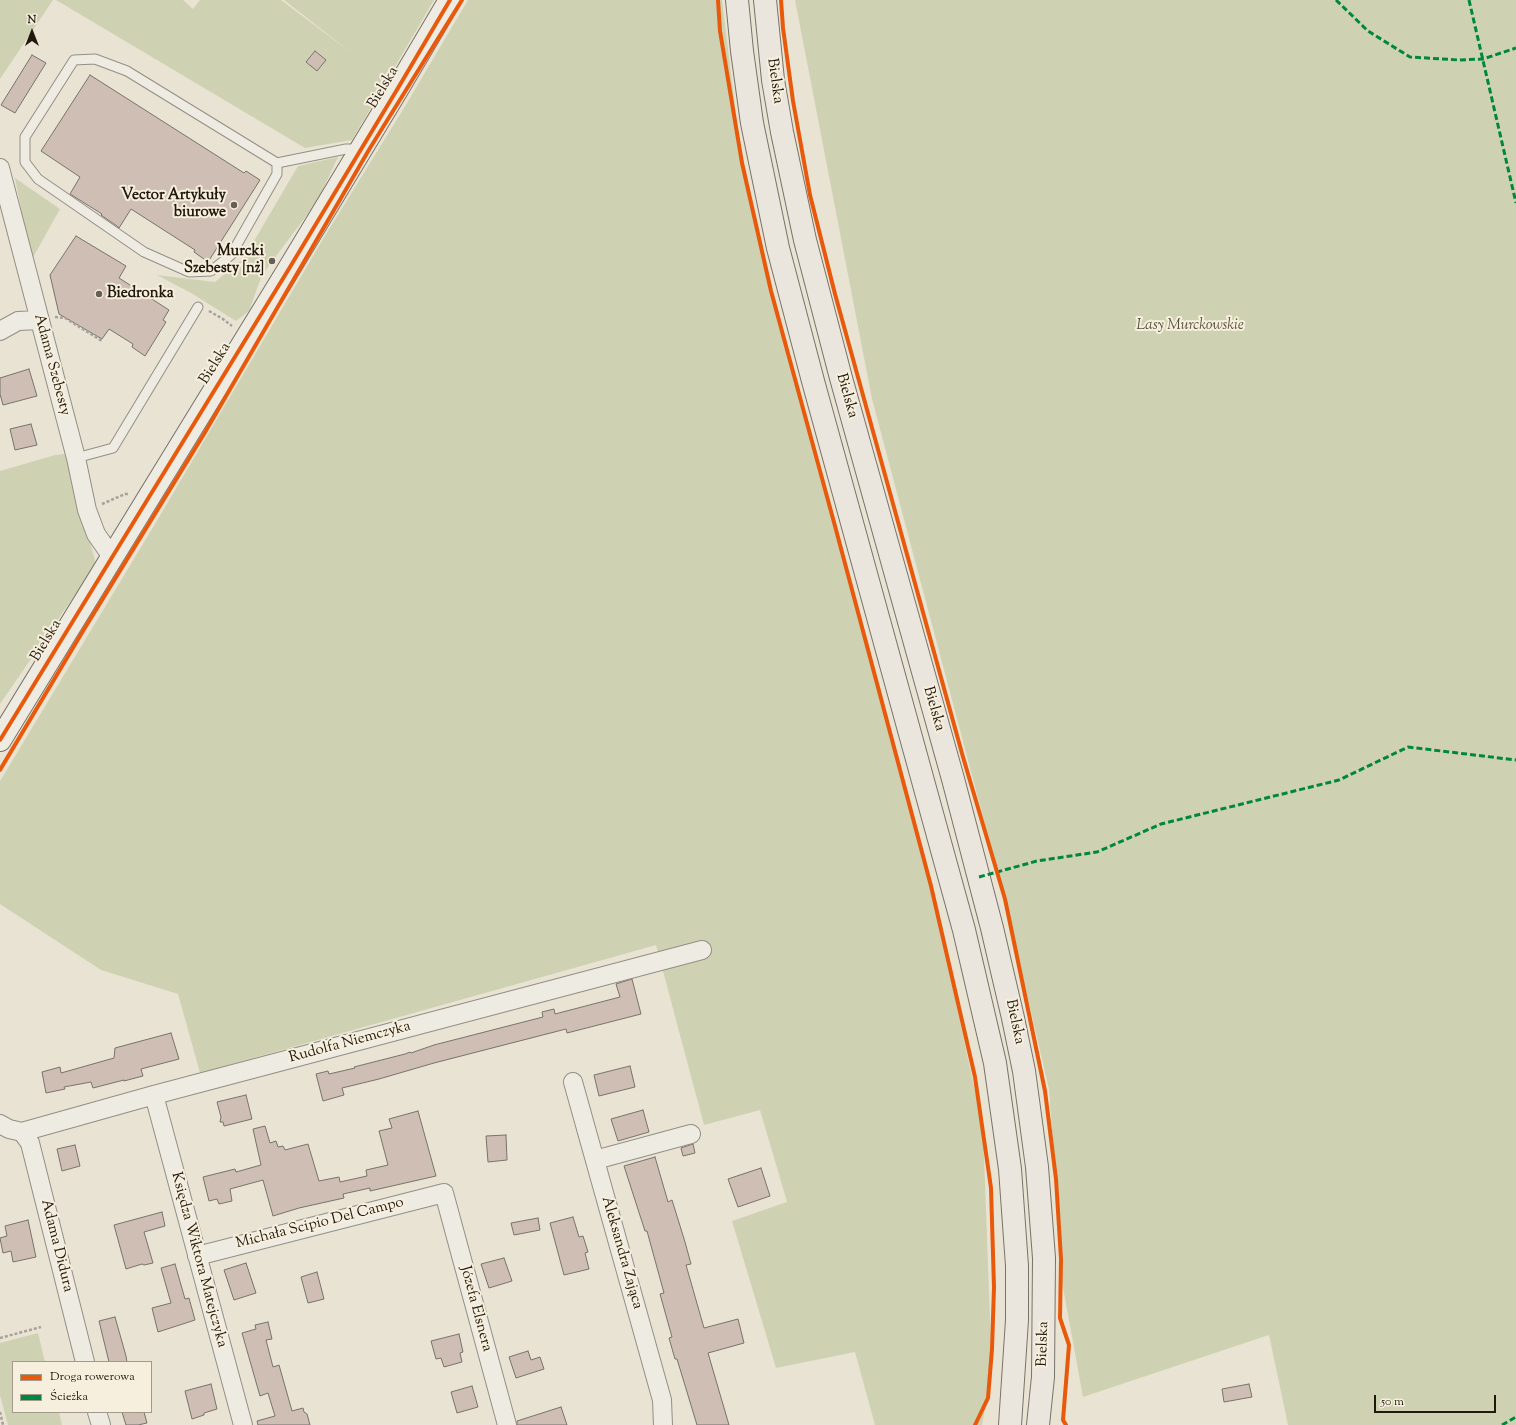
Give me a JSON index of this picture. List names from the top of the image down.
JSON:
{
  "streets": {
    "main road": ["Bielska"],
    "street": [
      "Adama Szebesty",
      "Rudolfa Niemczyka",
      "Michała Scipio Del Campo",
      "Adama Didura",
      "Aleksandra Zająca",
      "Księdza Wiktora Matejczyka",
      "Józefa Elsnera"
    ]
  },
  "crossings": [
    ["Bielska", "Adama Szebesty"],
    ["Rudolfa Niemczyka", "Adama Didura"],
    ["Rudolfa Niemczyka", "Księdza Wiktora Matejczyka"],
    ["Michała Scipio Del Campo", "Księdza Wiktora Matejczyka"],
    ["Michała Scipio Del Campo", "Józefa Elsnera"]
  ],
  "parks": ["Lasy Murckowskie"],
  "places": ["Vector Artykuły biurowe", "Murcki Szebesty [nż]", "Biedronka"],
  "legend": ["Droga rowerowa", "Ścieżka"],
  "scale_bar": "50 m",
  "north": "top"
}
